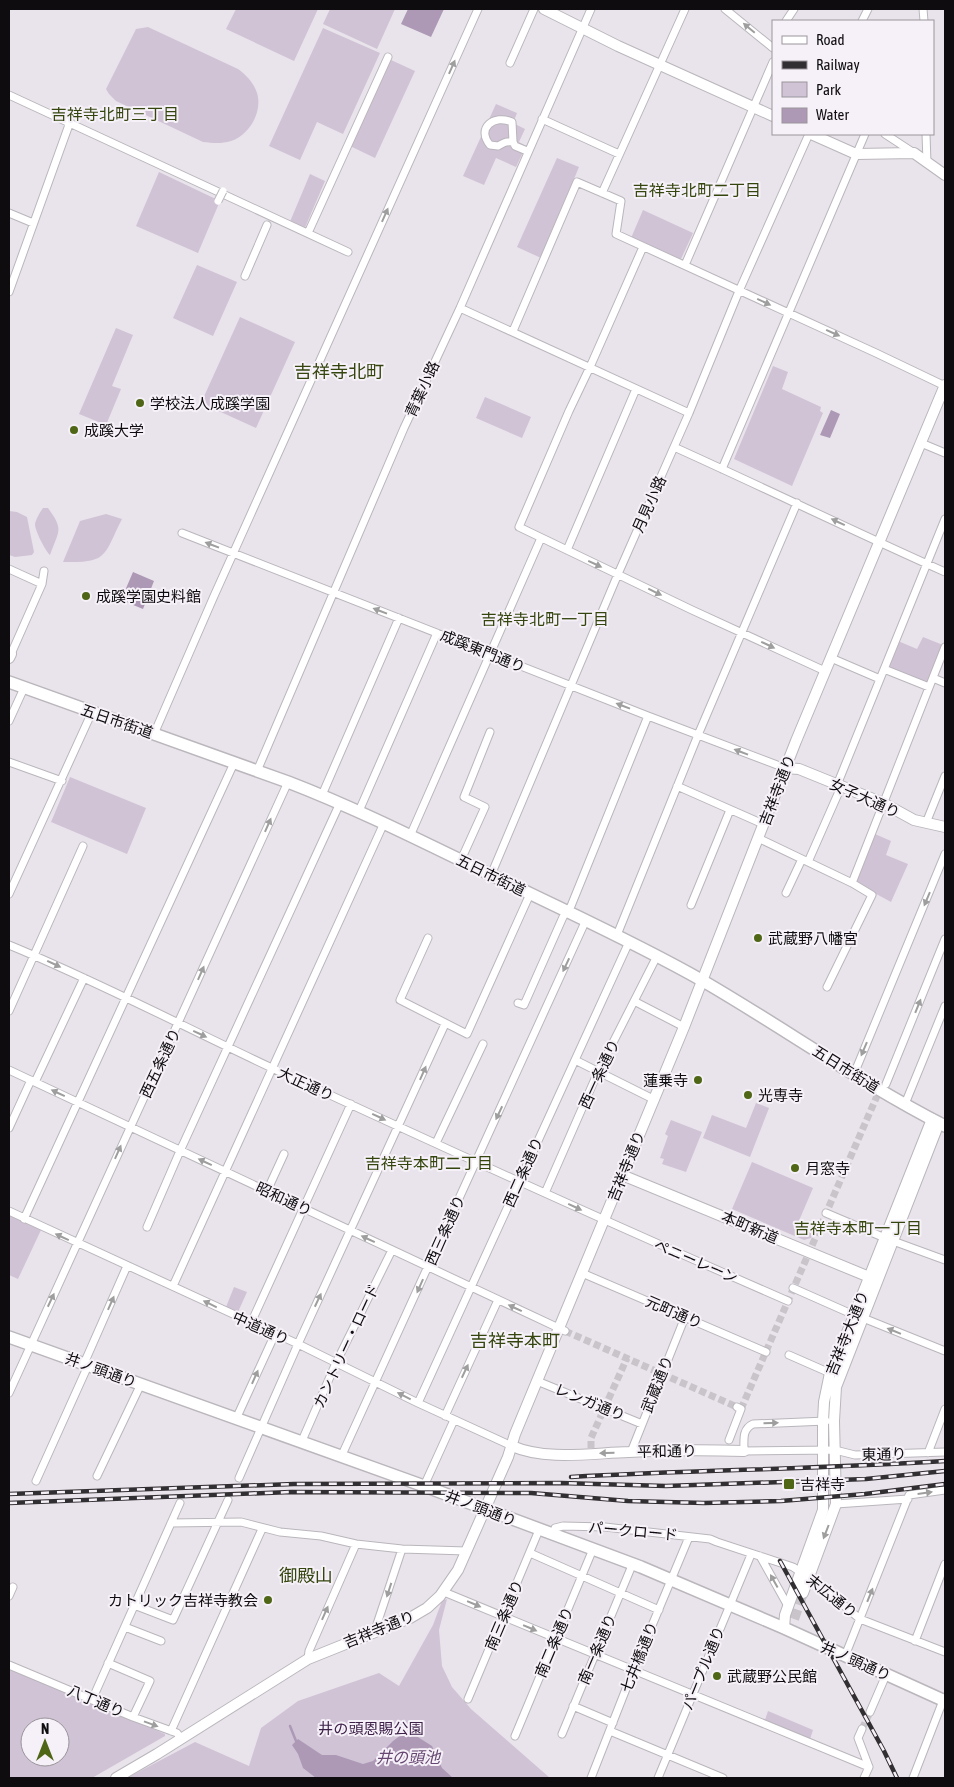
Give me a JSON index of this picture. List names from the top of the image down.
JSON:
{
  "streets": {
    "main road": [
      "五日市街道",
      "吉祥寺通り",
      "女子大通り",
      "本町新道",
      "吉祥寺大通り",
      "井ノ頭通り",
      "平和通り"
    ],
    "street": [
      "青葉小路",
      "月見小路",
      "成蹊東門通り",
      "西五条通り",
      "西一条通り",
      "大正通り",
      "西二条通り",
      "昭和通り",
      "西三条通り",
      "ペニーレーン",
      "元町通り",
      "中道通り",
      "カントリー・ロード",
      "武蔵通り",
      "レンガ通り",
      "東通り",
      "パークロード",
      "末広通り",
      "南三条通り",
      "南二条通り",
      "南一条通り",
      "七井橋通り",
      "パープル通り",
      "八丁通り"
    ]
  },
  "crossings": [
    ["青葉小路", "成蹊東門通り"],
    ["青葉小路", "五日市街道"],
    ["月見小路", "成蹊東門通り"],
    ["月見小路", "五日市街道"],
    ["成蹊東門通り", "吉祥寺通り"],
    ["成蹊東門通り", "女子大通り"],
    ["五日市街道", "吉祥寺通り"],
    ["五日市街道", "西五条通り"],
    ["五日市街道", "西一条通り"],
    ["五日市街道", "西二条通り"],
    ["五日市街道", "西三条通り"],
    ["五日市街道", "吉祥寺大通り"],
    ["吉祥寺通り", "女子大通り"],
    ["吉祥寺通り", "大正通り"],
    ["吉祥寺通り", "昭和通り"],
    ["吉祥寺通り", "本町新道"],
    ["吉祥寺通り", "ペニーレーン"],
    ["吉祥寺通り", "元町通り"],
    ["吉祥寺通り", "中道通り"],
    ["吉祥寺通り", "井ノ頭通り"],
    ["吉祥寺通り", "レンガ通り"],
    ["吉祥寺通り", "平和通り"],
    ["吉祥寺通り", "八丁通り"],
    ["西五条通り", "大正通り"],
    ["西五条通り", "昭和通り"],
    ["西五条通り", "中道通り"],
    ["西五条通り", "井ノ頭通り"],
    ["西一条通り", "大正通り"],
    ["大正通り", "西二条通り"],
    ["大正通り", "西三条通り"],
    ["大正通り", "ペニーレーン"],
    ["西二条通り", "昭和通り"],
    ["西二条通り", "中道通り"],
    ["昭和通り", "西三条通り"],
    ["昭和通り", "カントリー・ロード"],
    ["本町新道", "吉祥寺大通り"],
    ["西三条通り", "中道通り"],
    ["西三条通り", "井ノ頭通り"],
    ["元町通り", "武蔵通り"],
    ["中道通り", "カントリー・ロード"],
    ["中道通り", "平和通り"],
    ["吉祥寺大通り", "井ノ頭通り"],
    ["吉祥寺大通り", "平和通り"],
    ["吉祥寺大通り", "東通り"],
    ["吉祥寺大通り", "末広通り"],
    ["カントリー・ロード", "井ノ頭通り"],
    ["井ノ頭通り", "パークロード"],
    ["井ノ頭通り", "南三条通り"],
    ["井ノ頭通り", "南二条通り"],
    ["井ノ頭通り", "南一条通り"],
    ["井ノ頭通り", "七井橋通り"],
    ["井ノ頭通り", "パープル通り"],
    ["武蔵通り", "レンガ通り"],
    ["武蔵通り", "平和通り"],
    ["平和通り", "東通り"],
    ["パークロード", "末広通り"],
    ["パークロード", "七井橋通り"]
  ],
  "one_way": ["昭和通り", "平和通り"],
  "districts": [
    "吉祥寺北町三丁目",
    "吉祥寺北町二丁目",
    "吉祥寺北町",
    "吉祥寺北町一丁目",
    "吉祥寺本町二丁目",
    "吉祥寺本町一丁目",
    "吉祥寺本町",
    "御殿山"
  ],
  "water": ["井の頭池"],
  "parks": ["井の頭恩賜公園"],
  "places": {
    "other": [
      "学校法人成蹊学園",
      "成蹊大学",
      "成蹊学園史料館",
      "武蔵野八幡宮",
      "蓮乗寺",
      "光専寺",
      "月窓寺",
      "カトリック吉祥寺教会",
      "武蔵野公民館"
    ],
    "transit": ["吉祥寺"]
  },
  "legend": [
    "Road",
    "Railway",
    "Park",
    "Water"
  ],
  "north": "top"
}
